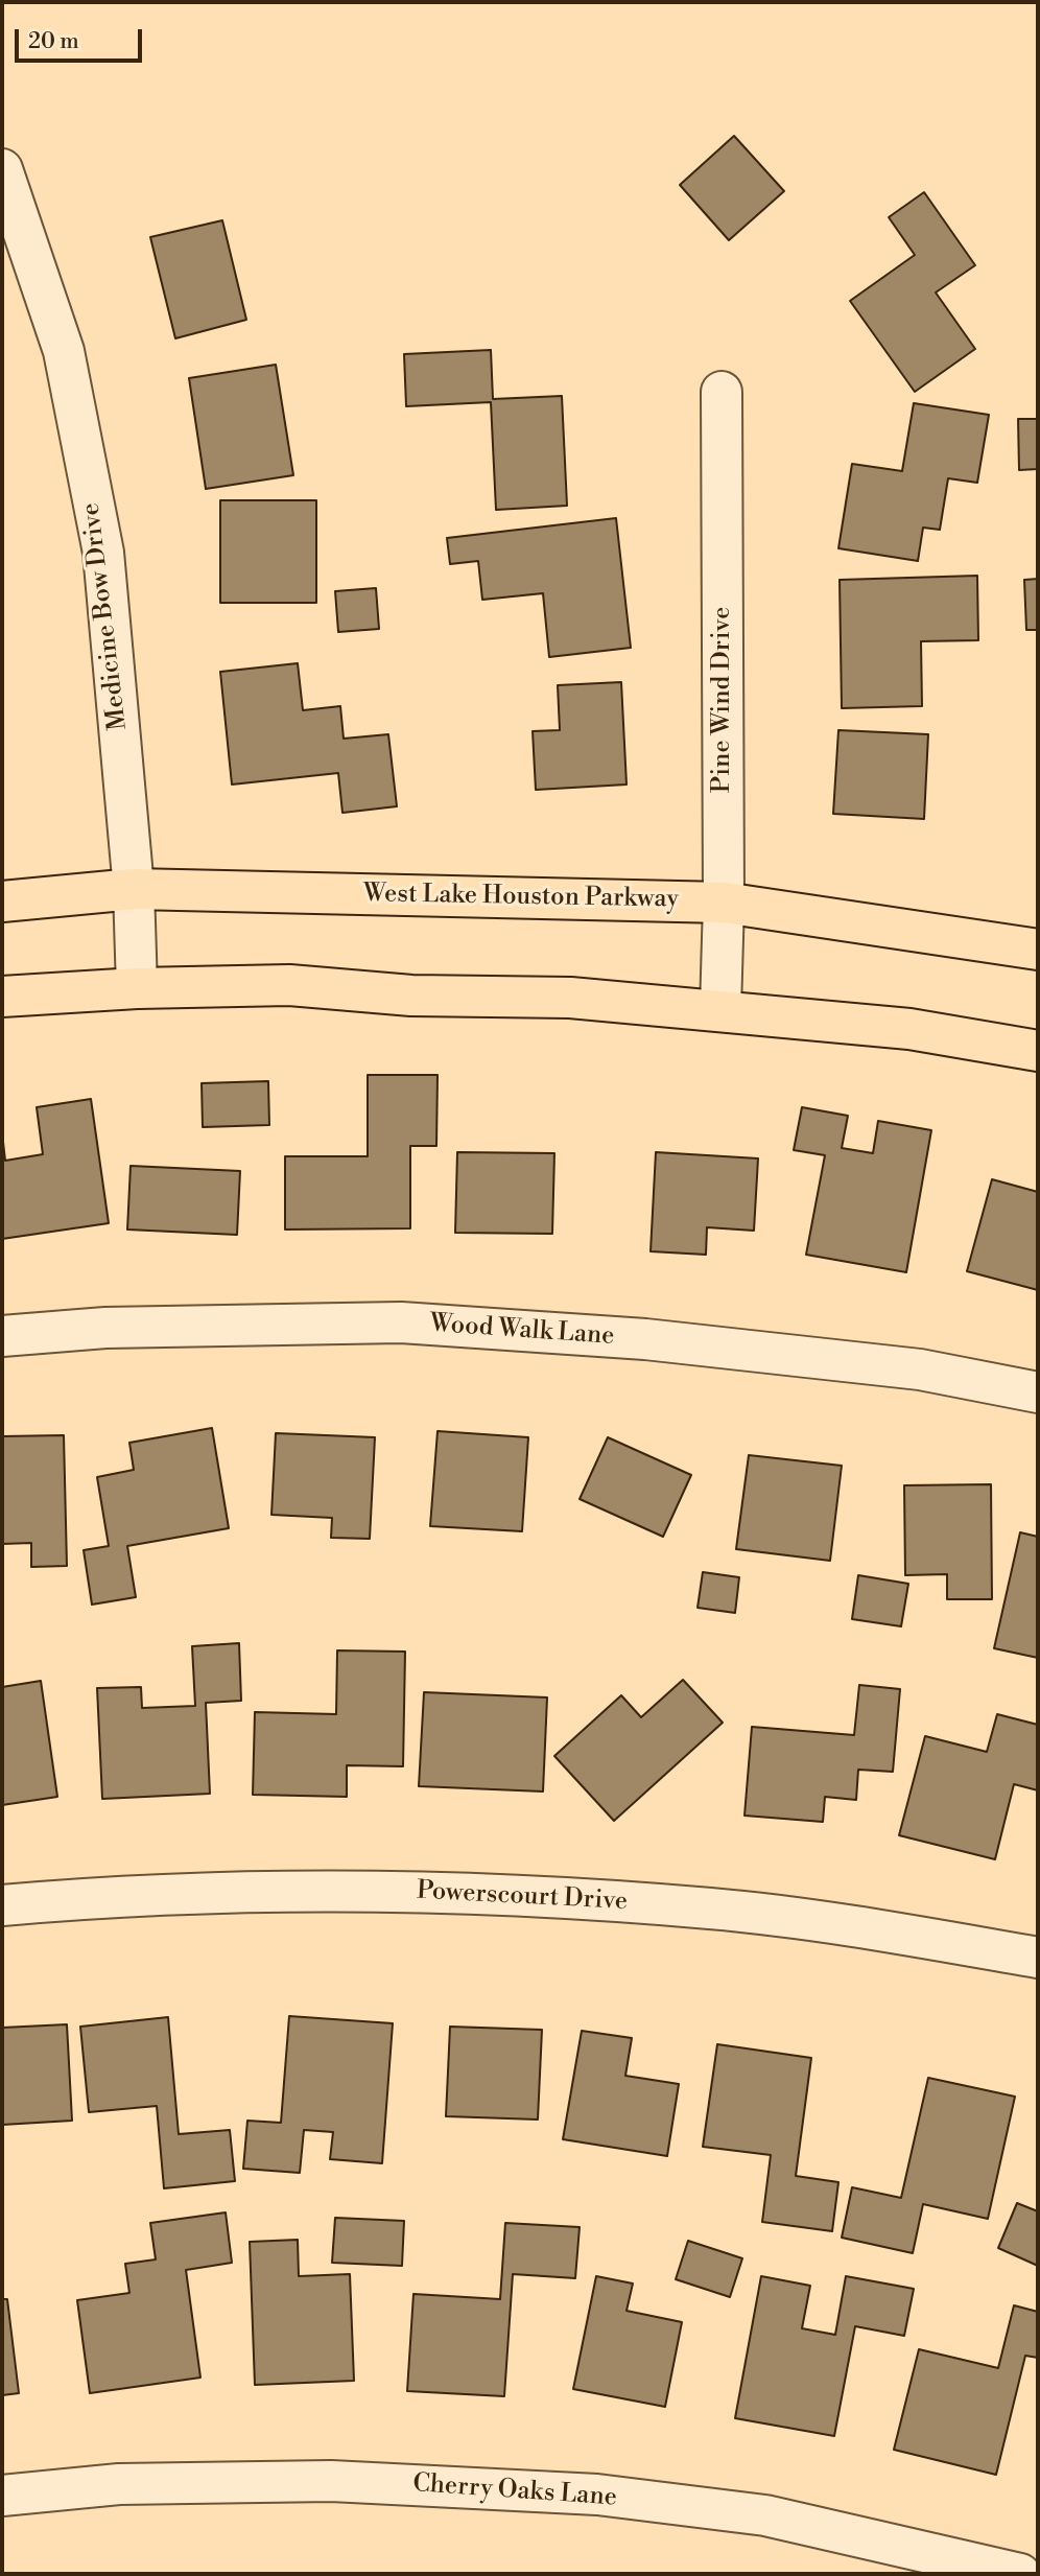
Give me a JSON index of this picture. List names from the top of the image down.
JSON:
{
  "streets": {
    "main road": ["West Lake Houston Parkway"],
    "street": [
      "Medicine Bow Drive",
      "Pine Wind Drive",
      "Wood Walk Lane",
      "Powerscourt Drive",
      "Cherry Oaks Lane"
    ]
  },
  "crossings": [
    ["Medicine Bow Drive", "West Lake Houston Parkway"],
    ["Pine Wind Drive", "West Lake Houston Parkway"]
  ],
  "scale_bar": "20 m"
}
